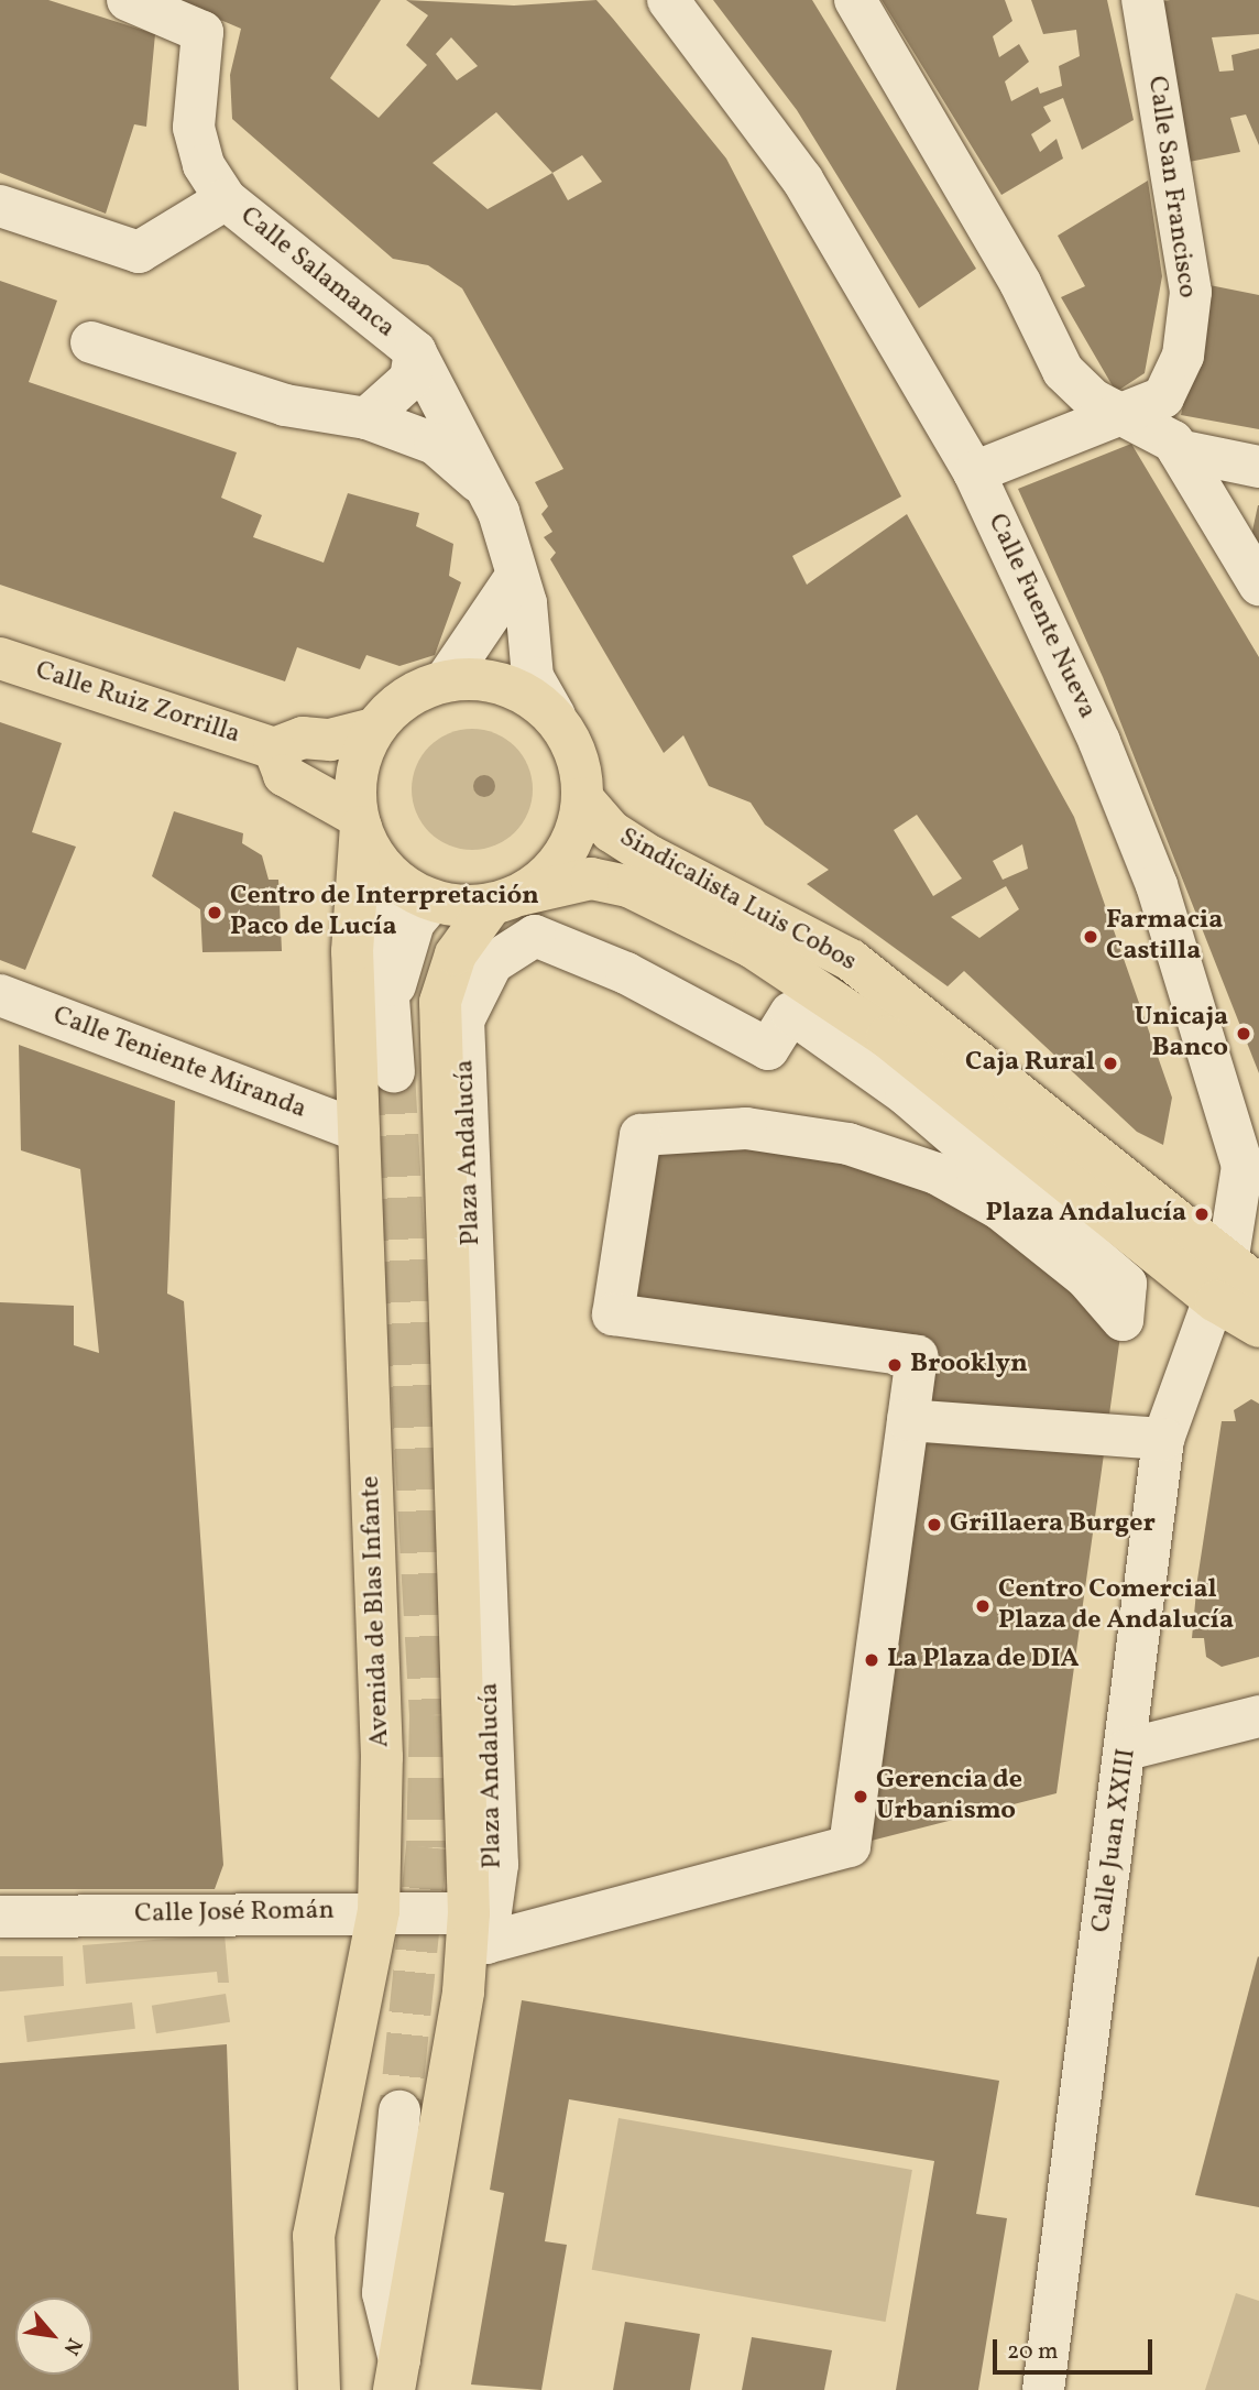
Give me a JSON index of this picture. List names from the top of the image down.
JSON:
{
  "streets": {
    "main road": ["Calle Ruiz Zorrilla", "Sindicalista Luis Cobos", "Avenida de Blas Infante"],
    "street": [
      "Calle San Francisco",
      "Calle Salamanca",
      "Calle Fuente Nueva",
      "Calle Teniente Miranda",
      "Plaza Andalucía",
      "Calle Juan XXIII",
      "Calle José Román"
    ]
  },
  "crossings": [
    ["Calle San Francisco", "Calle Fuente Nueva"],
    ["Calle Salamanca", "Calle Ruiz Zorrilla"],
    ["Calle Salamanca", "Sindicalista Luis Cobos"],
    ["Calle Salamanca", "Avenida de Blas Infante"],
    ["Calle Fuente Nueva", "Sindicalista Luis Cobos"],
    ["Calle Fuente Nueva", "Calle Juan XXIII"],
    ["Calle Ruiz Zorrilla", "Sindicalista Luis Cobos"],
    ["Calle Ruiz Zorrilla", "Avenida de Blas Infante"],
    ["Sindicalista Luis Cobos", "Avenida de Blas Infante"],
    ["Sindicalista Luis Cobos", "Calle Juan XXIII"],
    ["Calle Teniente Miranda", "Avenida de Blas Infante"],
    ["Avenida de Blas Infante", "Calle José Román"]
  ],
  "places": [
    "Centro de Interpretación Paco de Lucía",
    "Farmacia Castilla",
    "Unicaja Banco",
    "Caja Rural",
    "Plaza Andalucía",
    "Brooklyn",
    "Grillaera Burger",
    "Centro Comercial Plaza de Andalucía",
    "La Plaza de DIA",
    "Gerencia de Urbanismo"
  ],
  "scale_bar": "20 m",
  "north": "bottom right"
}
